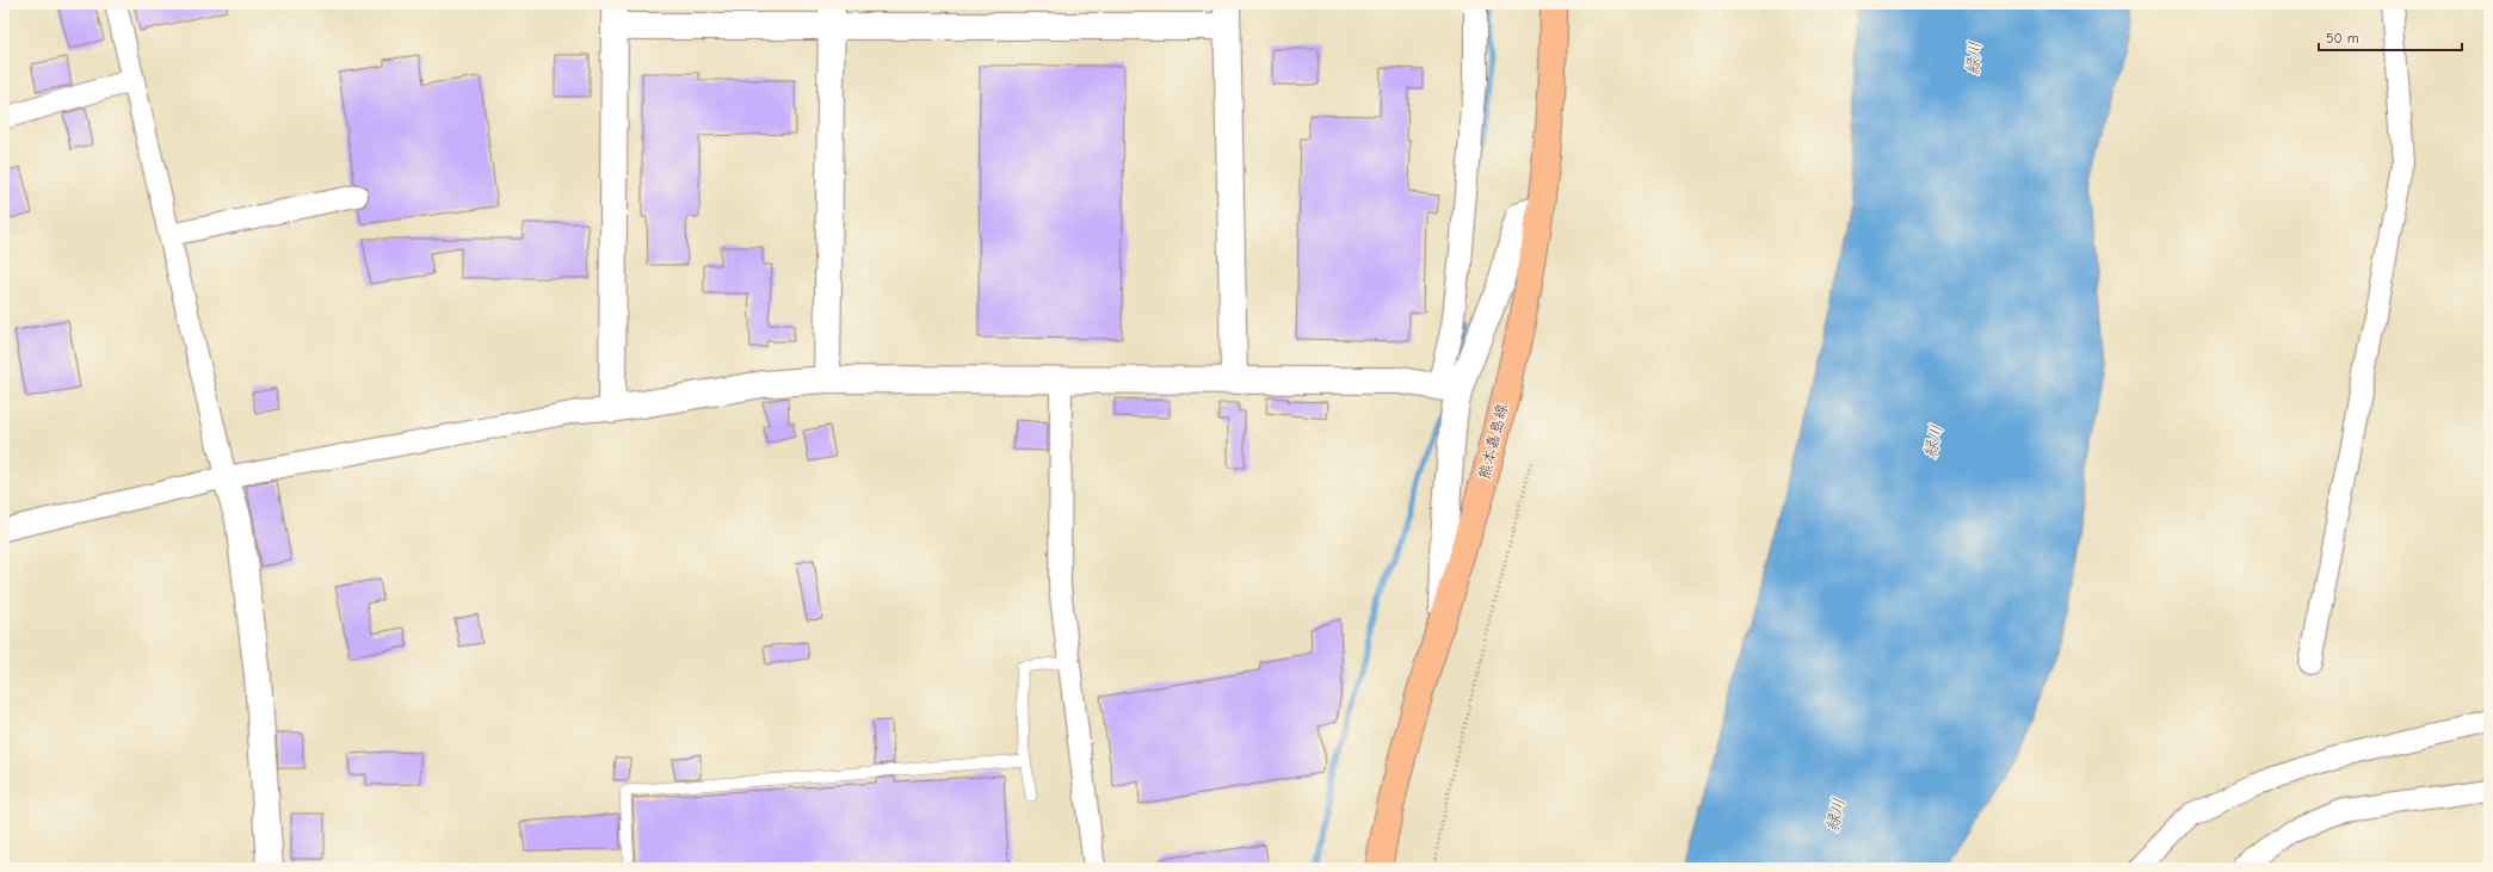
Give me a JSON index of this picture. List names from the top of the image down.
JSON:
{
  "streets": {
    "main road": ["熊本嘉島線"]
  },
  "water": ["緑川"],
  "scale_bar": "50 m"
}
